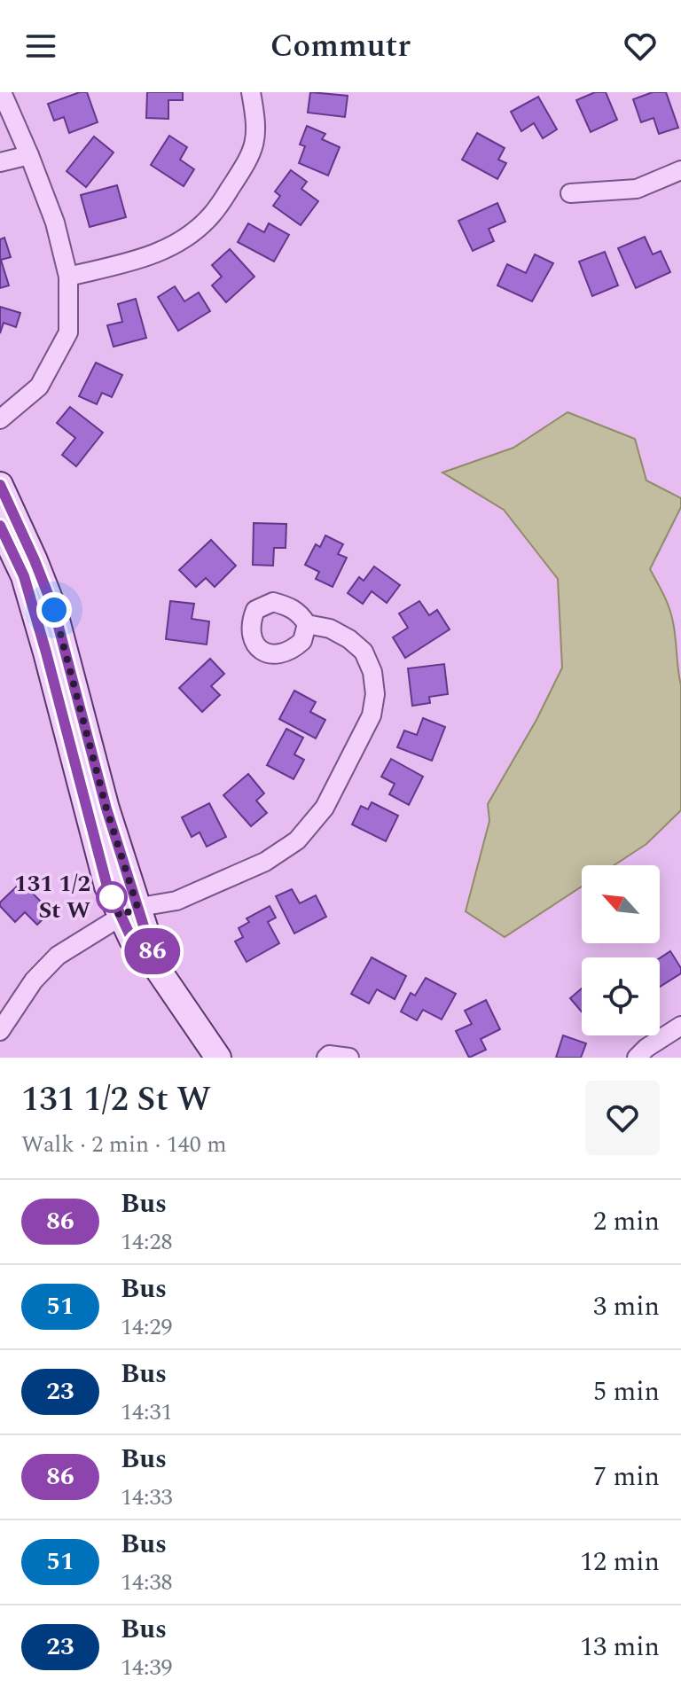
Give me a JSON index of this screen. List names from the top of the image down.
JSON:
{
  "places": ["131 1/2 St W"],
  "lines": ["bus line 86"],
  "north": "top left",
  "page": {
    "header": "Commutr",
    "on_map": "86",
    "heading": ["131 1/2 St W", "Walk · 2 min · 140 m"],
    "list": [
      {
        "mark": "86",
        "name": "Bus",
        "note": "14:28",
        "value": "2 min"
      },
      {
        "mark": "51",
        "name": "Bus",
        "note": "14:29",
        "value": "3 min"
      },
      {
        "mark": "23",
        "name": "Bus",
        "note": "14:31",
        "value": "5 min"
      },
      {
        "mark": "86",
        "name": "Bus",
        "note": "14:33",
        "value": "7 min"
      },
      {
        "mark": "51",
        "name": "Bus",
        "note": "14:38",
        "value": "12 min"
      },
      {
        "mark": "23",
        "name": "Bus",
        "note": "14:39",
        "value": "13 min"
      }
    ]
  }
}
